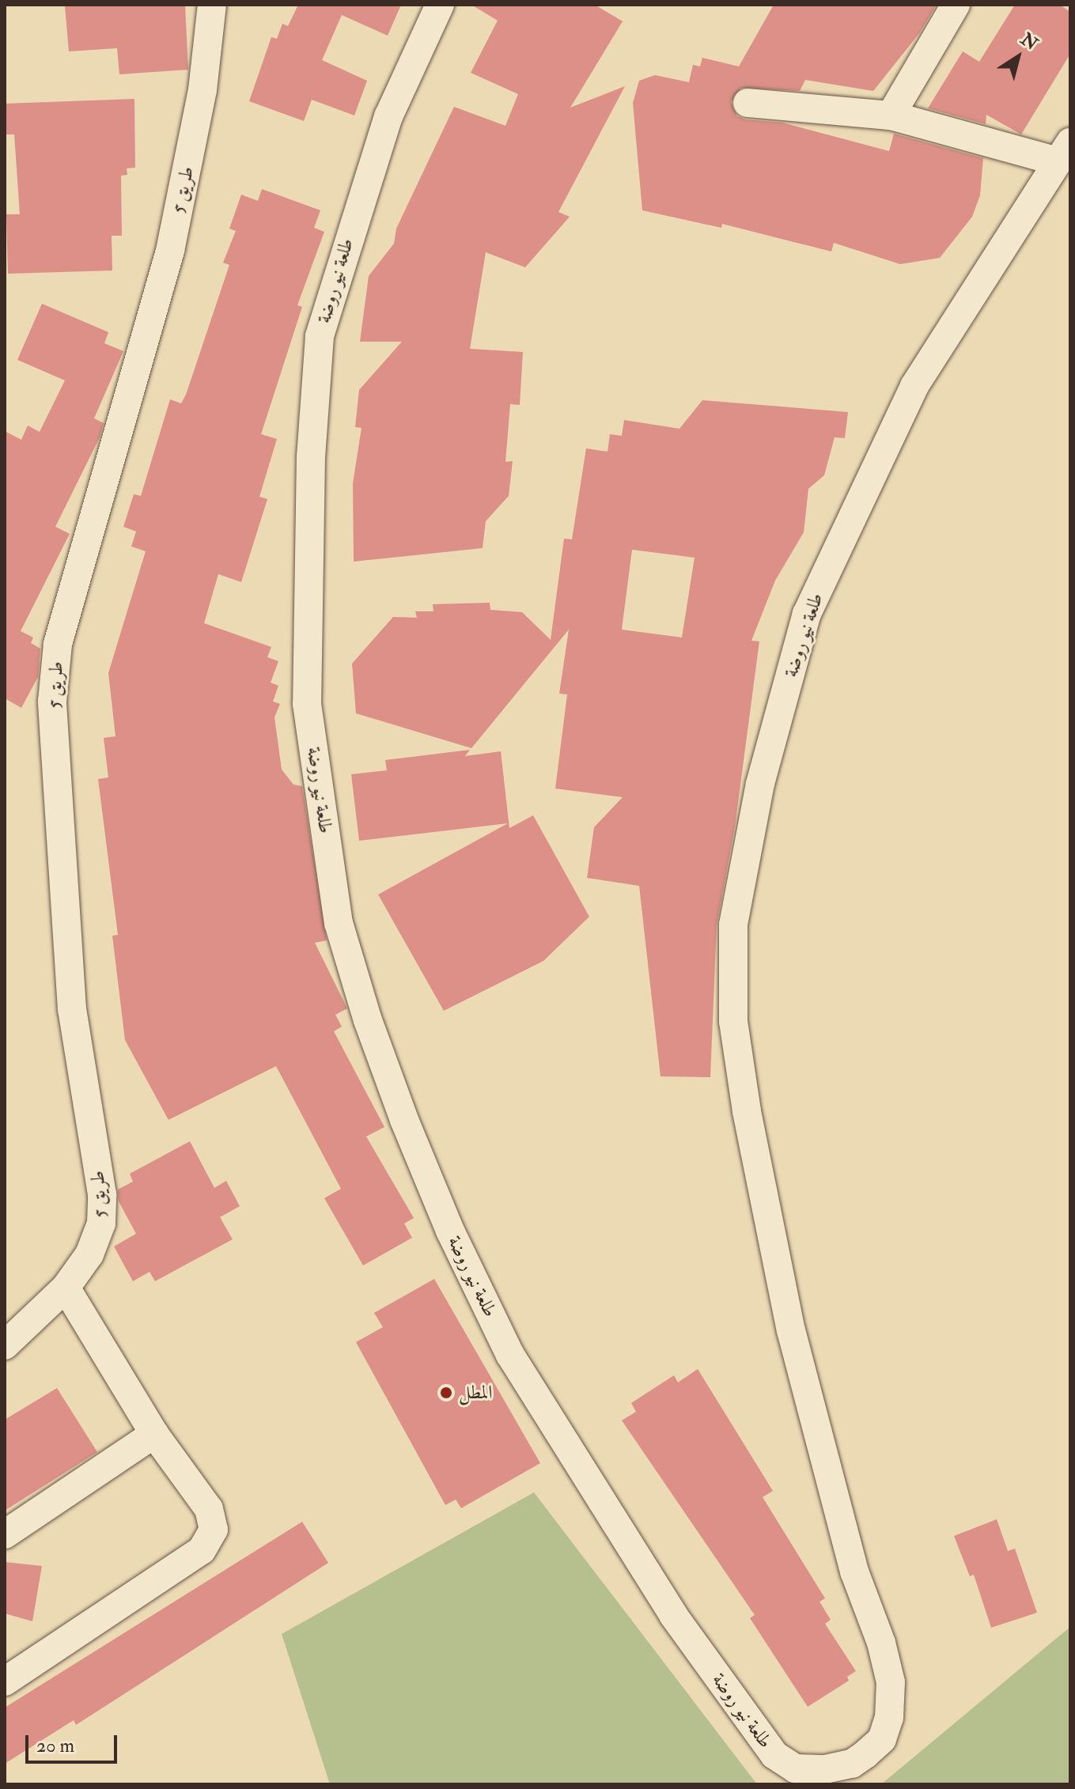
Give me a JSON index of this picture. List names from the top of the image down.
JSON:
{
  "streets": {
    "street": ["طريق 5", "طلعة نيو روضة"]
  },
  "places": ["المطل"],
  "scale_bar": "20 m",
  "north": "top right"
}
